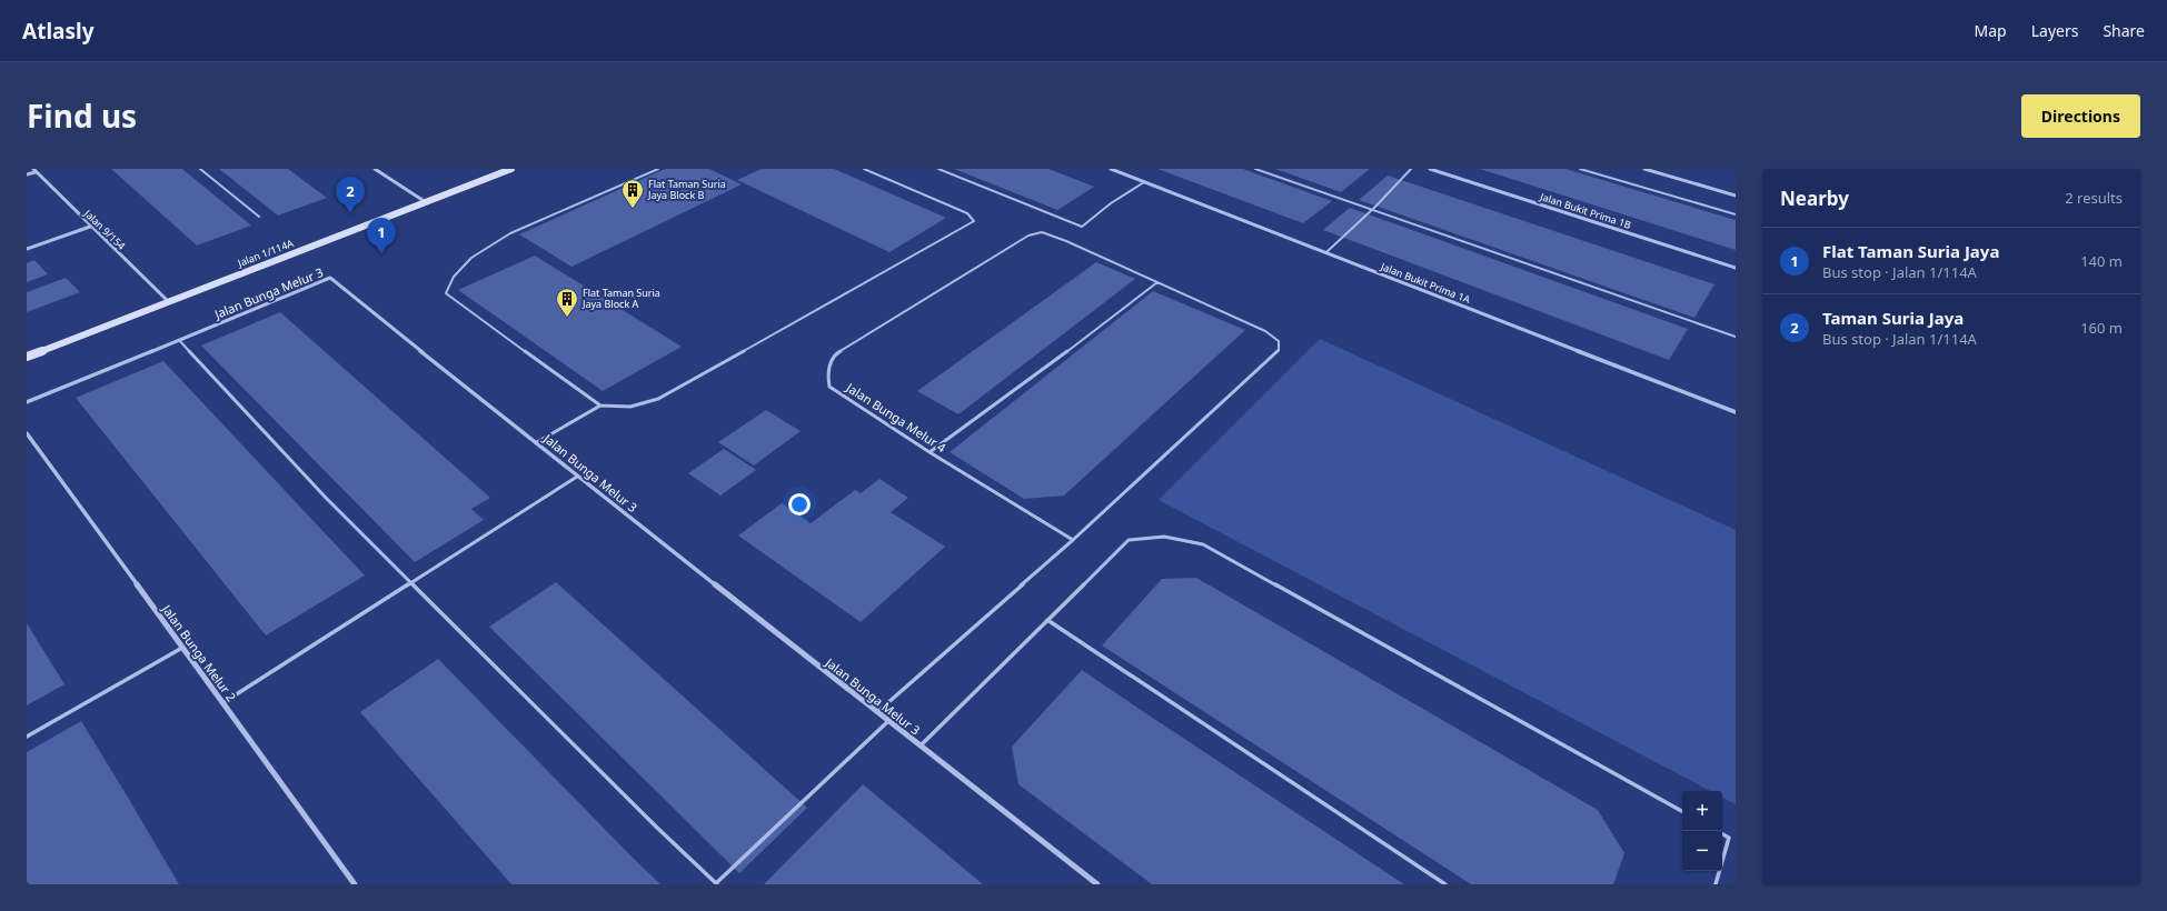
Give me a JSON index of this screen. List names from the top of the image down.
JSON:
{
  "streets": {
    "street": [
      "Jalan Bukit Prima 1B",
      "Jalan 9/154",
      "Jalan 1/114A",
      "Jalan Bukit Prima 1A",
      "Jalan Bunga Melur 3",
      "Jalan Bunga Melur 2"
    ],
    "lane": ["Jalan Bunga Melur 4"]
  },
  "crossings": [
    ["Jalan 9/154", "Jalan 1/114A"]
  ],
  "places": {
    "building": ["Flat Taman Suria Jaya Block B", "Flat Taman Suria Jaya Block A"]
  },
  "page": {
    "header": "Atlasly",
    "nav": ["Map", "Layers", "Share"],
    "title": "Find us",
    "buttons": "Directions",
    "heading": ["Nearby", "2 results"],
    "pins": ["2", "1"],
    "list": [
      {
        "mark": "1",
        "name": "Flat Taman Suria Jaya",
        "note": "Bus stop · Jalan 1/114A",
        "value": "140 m"
      },
      {
        "mark": "2",
        "name": "Taman Suria Jaya",
        "note": "Bus stop · Jalan 1/114A",
        "value": "160 m"
      }
    ],
    "map_buttons": ["+", "−"]
  }
}
